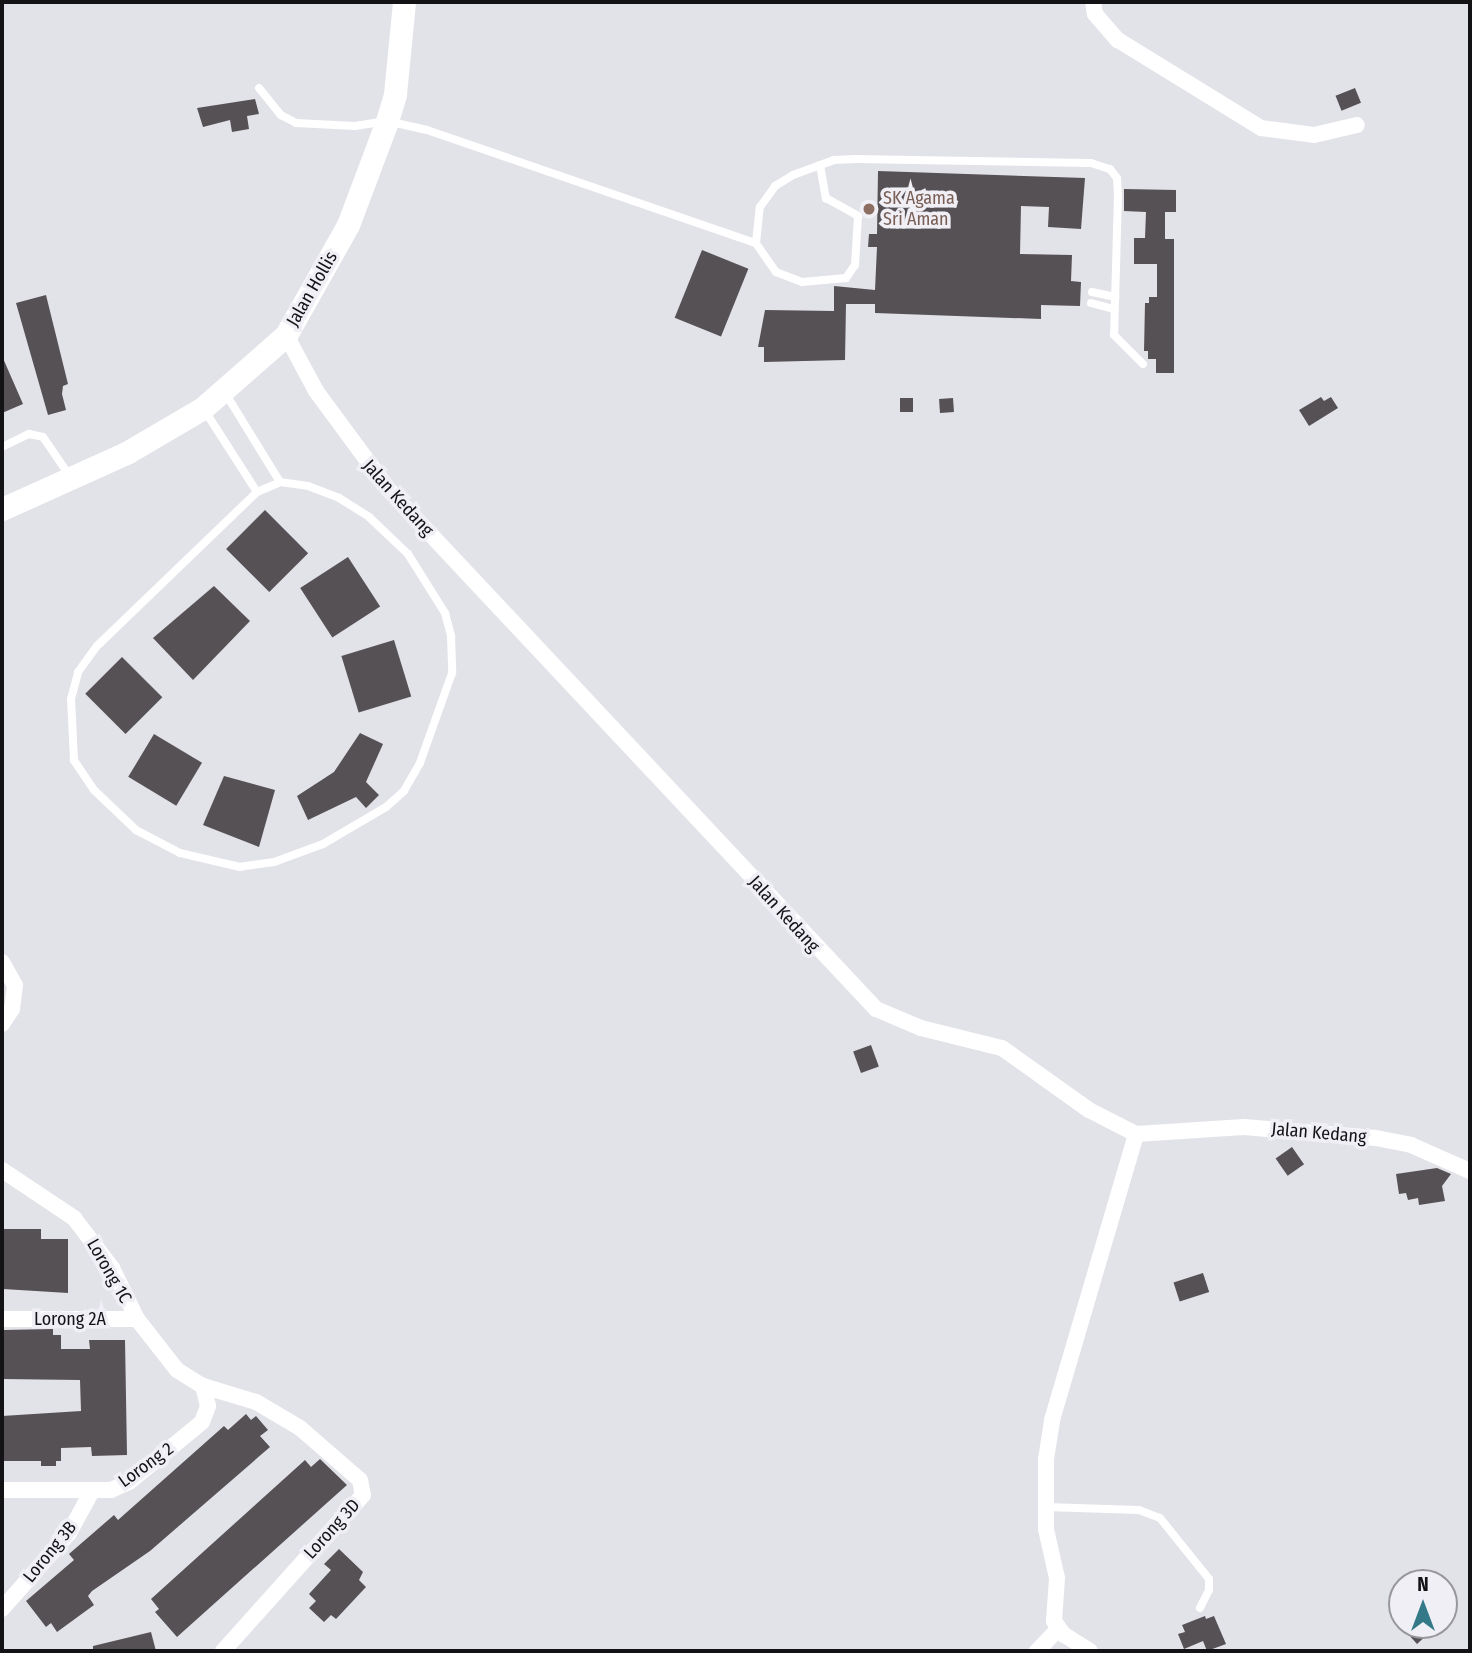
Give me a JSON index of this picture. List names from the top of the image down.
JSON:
{
  "streets": {
    "main road": ["Jalan Hollis"],
    "street": [
      "Jalan Kedang",
      "Lorong 1C",
      "Lorong 2A",
      "Lorong 2",
      "Lorong 3D",
      "Lorong 3B"
    ]
  },
  "crossings": [
    ["Jalan Hollis", "Jalan Kedang"],
    ["Lorong 1C", "Lorong 2A"],
    ["Lorong 1C", "Lorong 2"],
    ["Lorong 1C", "Lorong 3D"],
    ["Lorong 2", "Lorong 3D"],
    ["Lorong 2", "Lorong 3B"]
  ],
  "places": ["SK Agama Sri Aman"],
  "north": "top"
}
